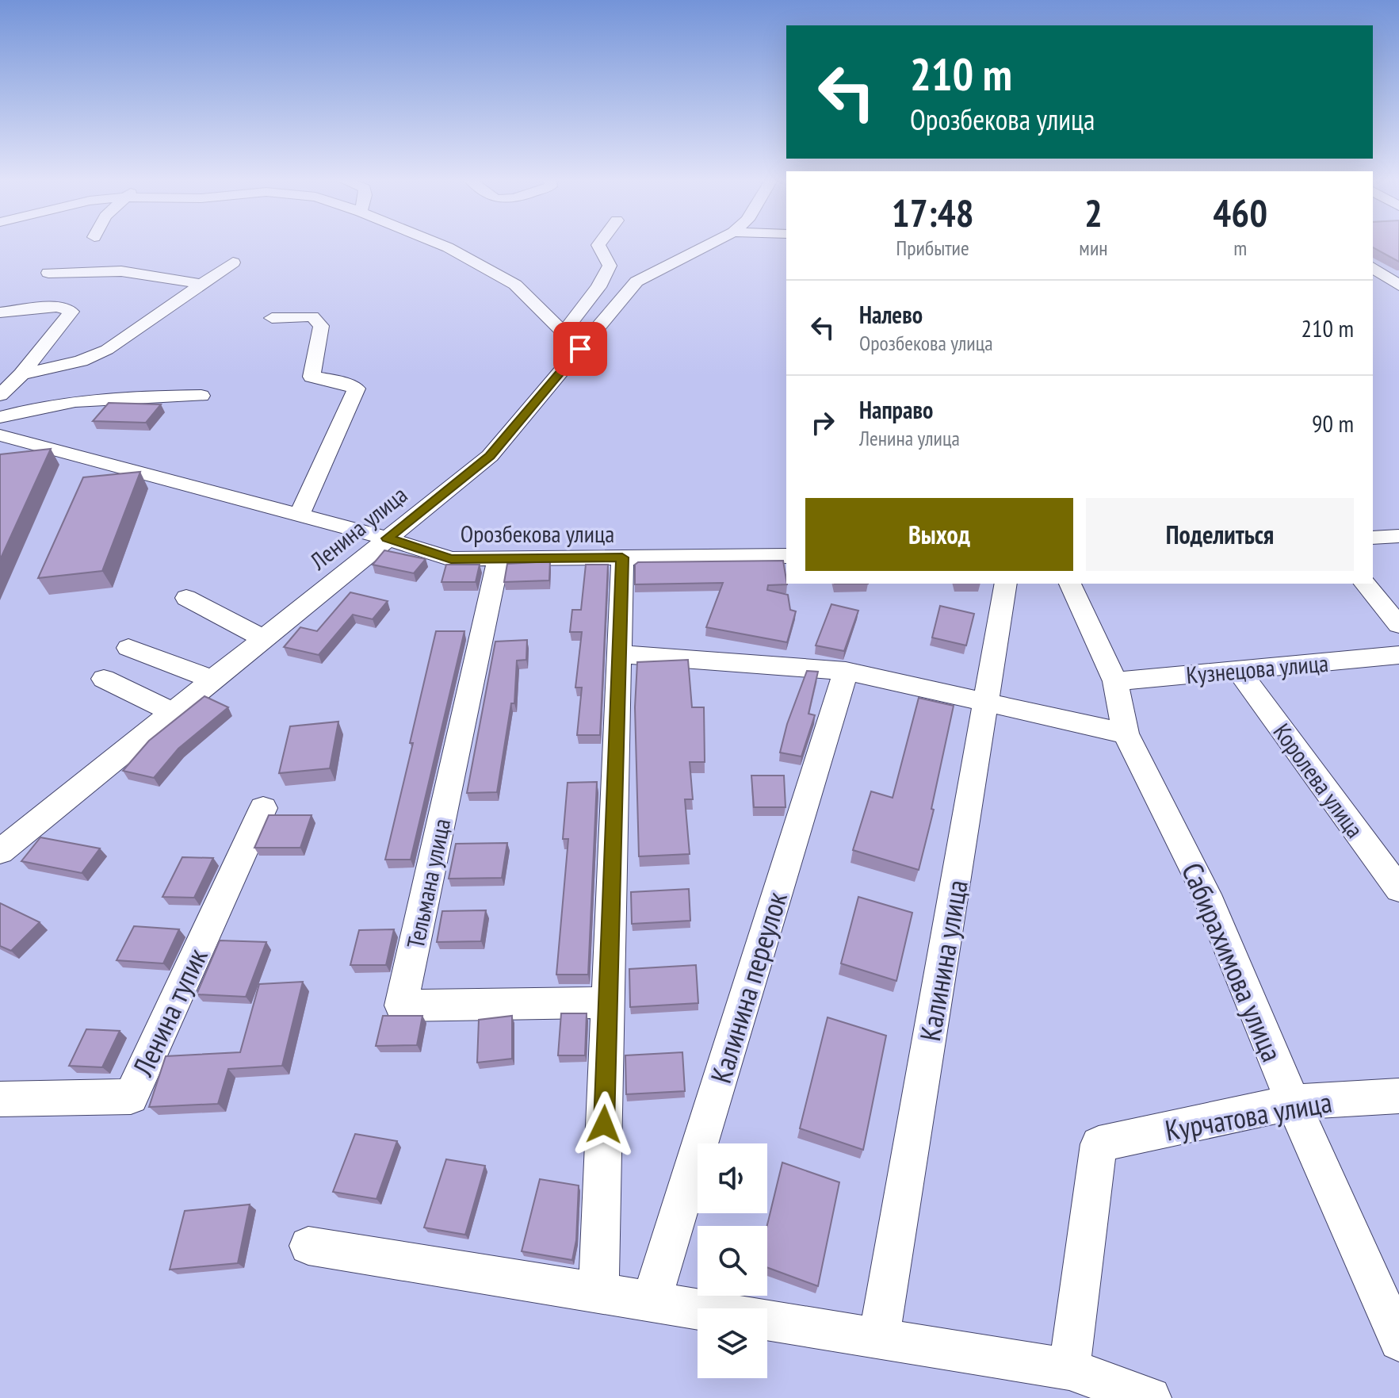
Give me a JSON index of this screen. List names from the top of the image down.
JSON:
{
  "streets": {
    "street": [
      "Ленина улица",
      "Орозбекова улица",
      "Кузнецова улица",
      "Королева улица",
      "Тельмана улица",
      "Калинина улица",
      "Сабирахимова улица",
      "Калинина переулок",
      "Ленина тупик",
      "Курчатова улица"
    ]
  },
  "crossings": [
    ["Ленина улица", "Орозбекова улица"],
    ["Орозбекова улица", "Тельмана улица"],
    ["Кузнецова улица", "Королева улица"],
    ["Кузнецова улица", "Сабирахимова улица"],
    ["Сабирахимова улица", "Курчатова улица"]
  ],
  "page": {
    "turn": ["210 m", "Орозбекова улица"],
    "eta": [
      "17:48",
      "Прибытие",
      "2",
      "мин",
      "460",
      "m"
    ],
    "list": [
      {
        "name": "Налево",
        "note": "Орозбекова улица",
        "value": "210 m"
      },
      {
        "name": "Направо",
        "note": "Ленина улица",
        "value": "90 m"
      }
    ],
    "buttons": ["Выход", "Поделиться"]
  }
}
